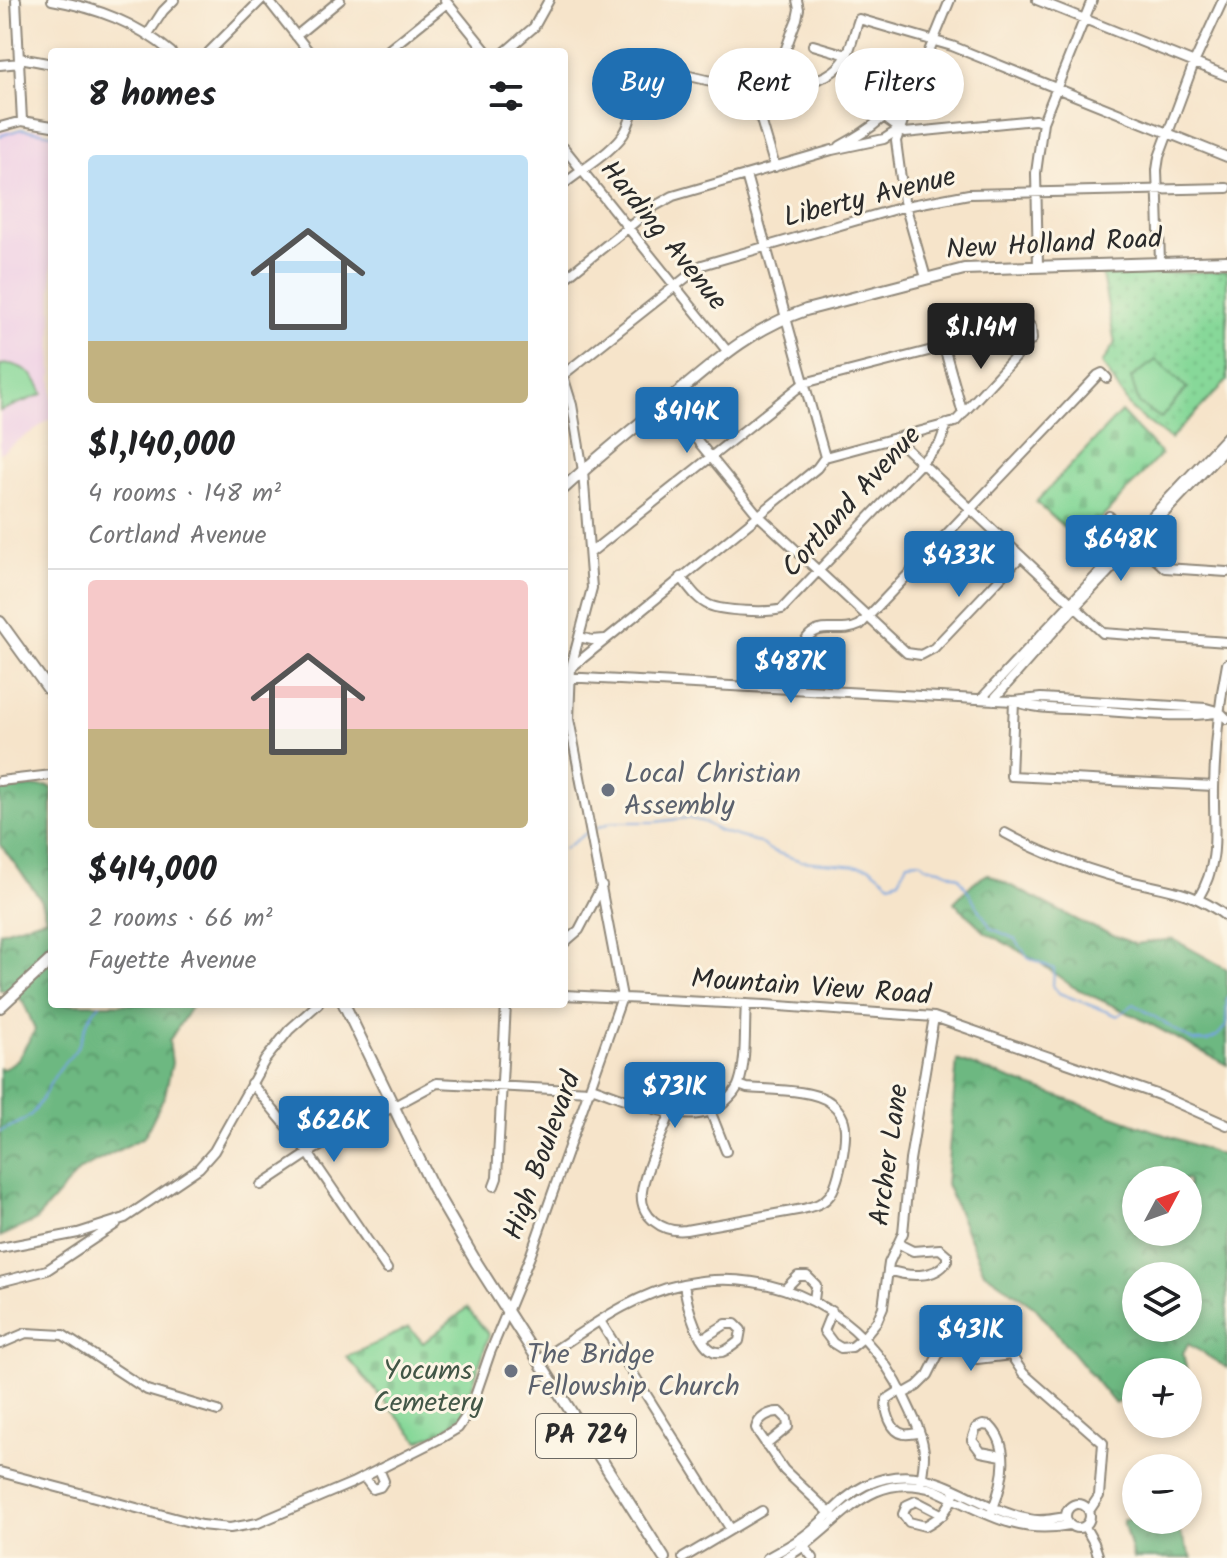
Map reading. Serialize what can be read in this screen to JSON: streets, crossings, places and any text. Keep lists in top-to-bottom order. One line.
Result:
{"streets":{"main road":["New Holland Road","PA 724"],"street":["Liberty Avenue","Harding Avenue","Cortland Avenue","Mountain View Road","Archer Lane","High Boulevard"]},"crossings":[["Liberty Avenue","Harding Avenue"],["Harding Avenue","New Holland Road"],["New Holland Road","High Boulevard"],["Mountain View Road","Archer Lane"],["Mountain View Road","High Boulevard"],["High Boulevard","PA 724"]],"parks":["Yocums Cemetery"],"places":["Local Christian Assembly","The Bridge Fellowship Church"],"north":"top right","page":{"chip":["Buy","Rent","Filters"],"heading":"8 homes","list":[{"name":"$1,140,000","note":"4 rooms · 148 m² · Cortland Avenue"},{"name":"$414,000","note":"2 rooms · 66 m² · Fayette Avenue"}],"price":["$1.14M","$414K","$648K","$433K","$487K","$731K","$626K","$431K"],"map_buttons":["+","−"]}}
